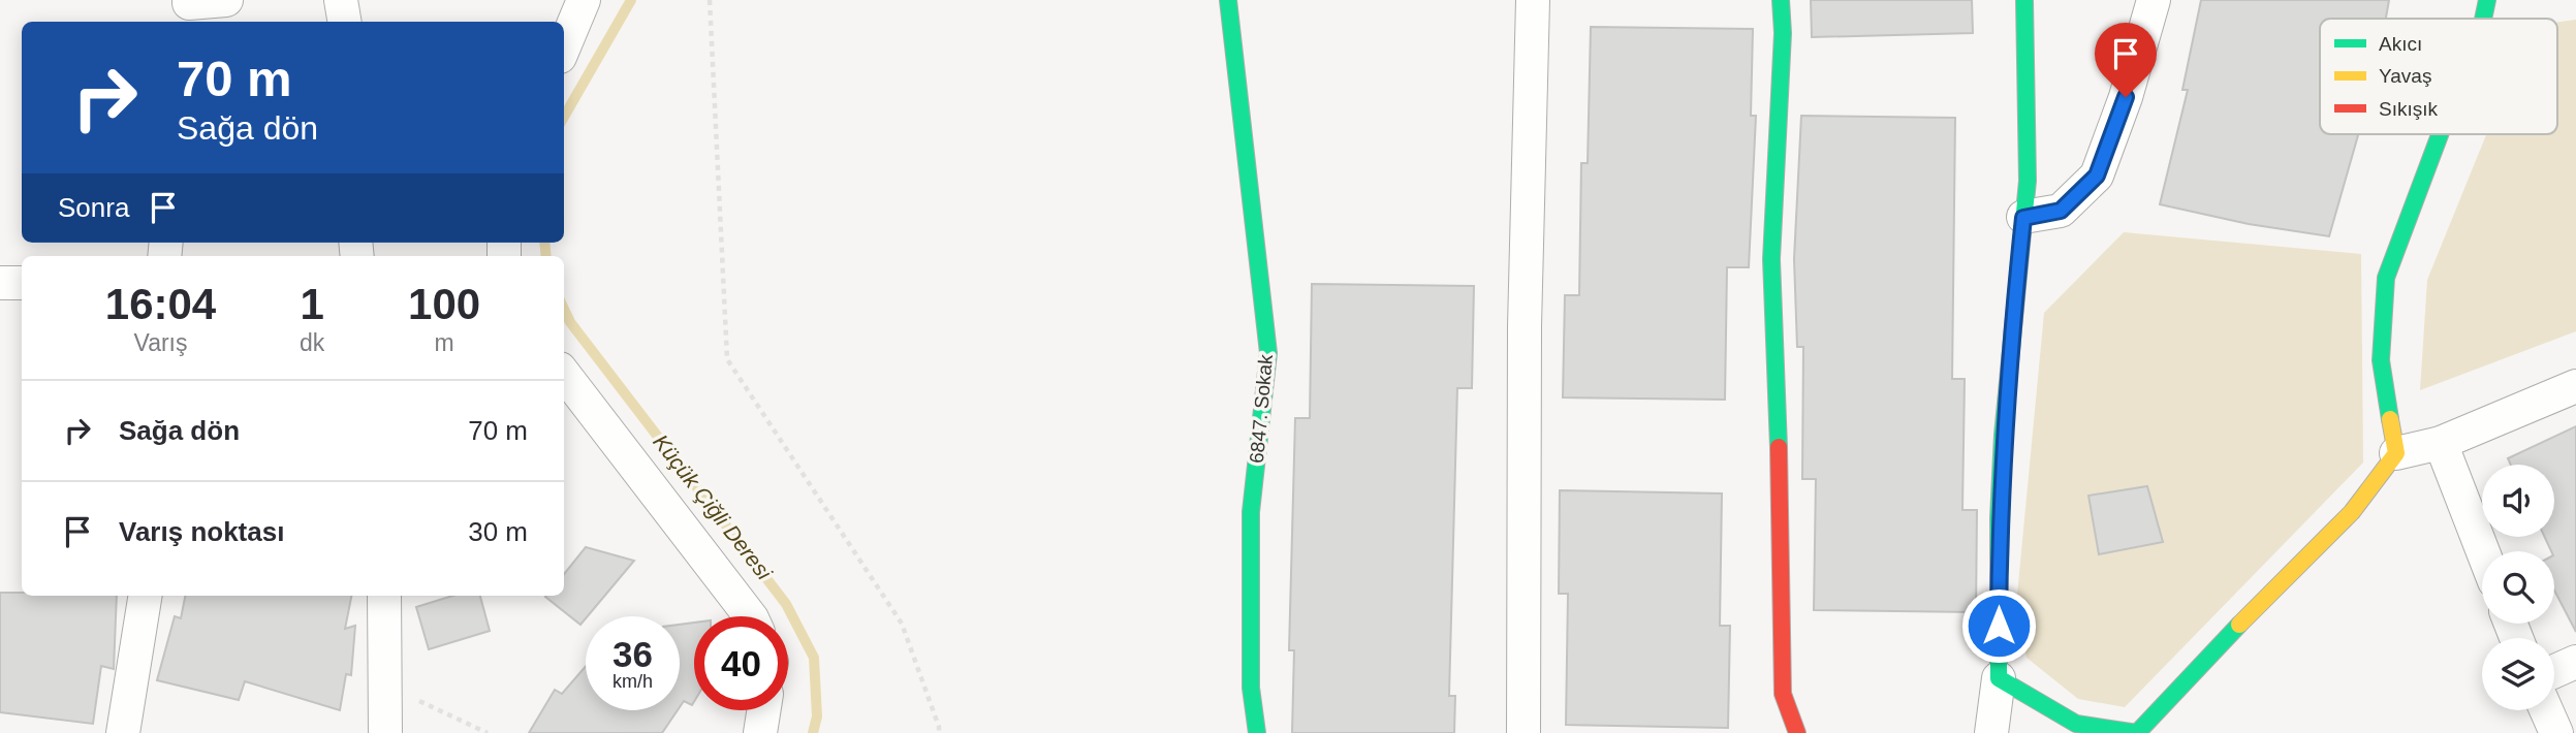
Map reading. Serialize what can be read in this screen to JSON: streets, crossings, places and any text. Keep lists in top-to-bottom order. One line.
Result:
{"streets":{"street":["6847. Sokak"]},"water":["Küçük Çiğli Deresi"],"legend":["Akıcı","Yavaş","Sıkışık"],"page":{"turn":["70 m","Sağa dön"],"then":"Sonra","eta":["16:04","Varış","1","dk","100","m"],"list":[{"name":"Sağa dön","value":"70 m"},{"name":"Varış noktası","value":"30 m"}],"speed":"36 km/h","limit":"40"}}
